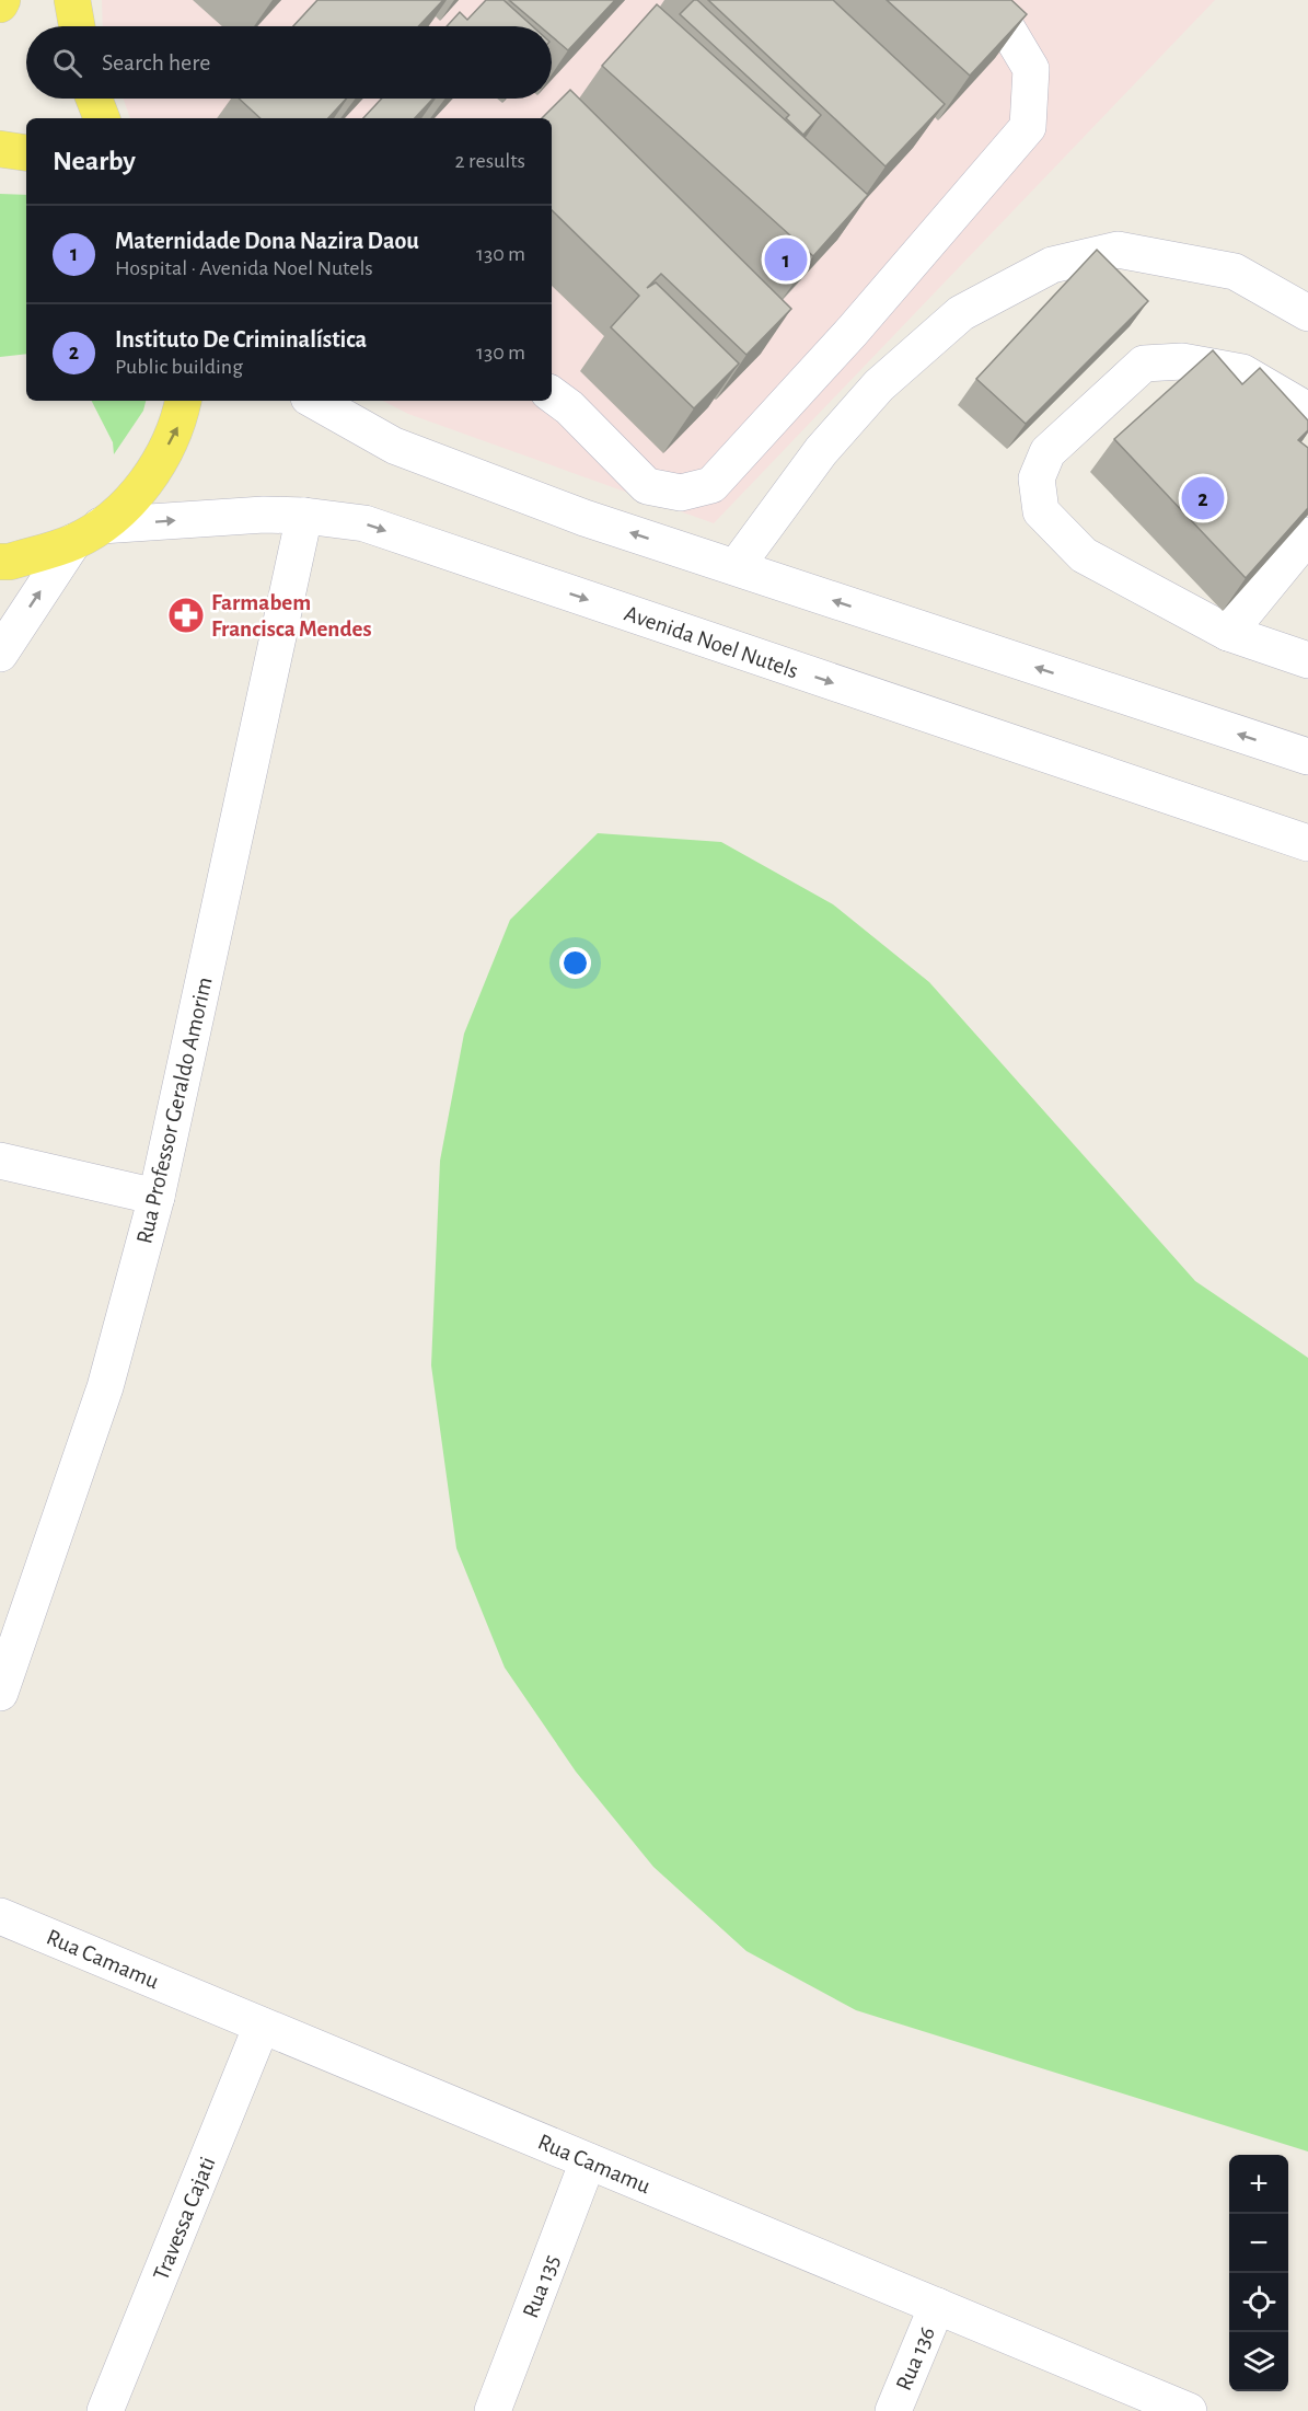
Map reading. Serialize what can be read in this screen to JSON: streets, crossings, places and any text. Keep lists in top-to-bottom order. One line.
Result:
{"streets":{"street":["Avenida Noel Nutels","Rua Professor Geraldo Amorim","Rua Camamu","Travessa Cajati","Rua 135","Rua 136"]},"crossings":[["Avenida Noel Nutels","Rua Professor Geraldo Amorim"],["Rua Camamu","Travessa Cajati"],["Rua Camamu","Rua 135"],["Rua Camamu","Rua 136"]],"places":{"pharmacy":["Farmabem Francisca Mendes"]},"page":{"search":"Search here","heading":["Nearby","2 results"],"list":[{"mark":"1","name":"Maternidade Dona Nazira Daou","note":"Hospital · Avenida Noel Nutels","value":"130 m"},{"mark":"2","name":"Instituto De Criminalística","note":"Public building","value":"130 m"}],"pins":["1","2"],"map_buttons":["+","−"]}}
